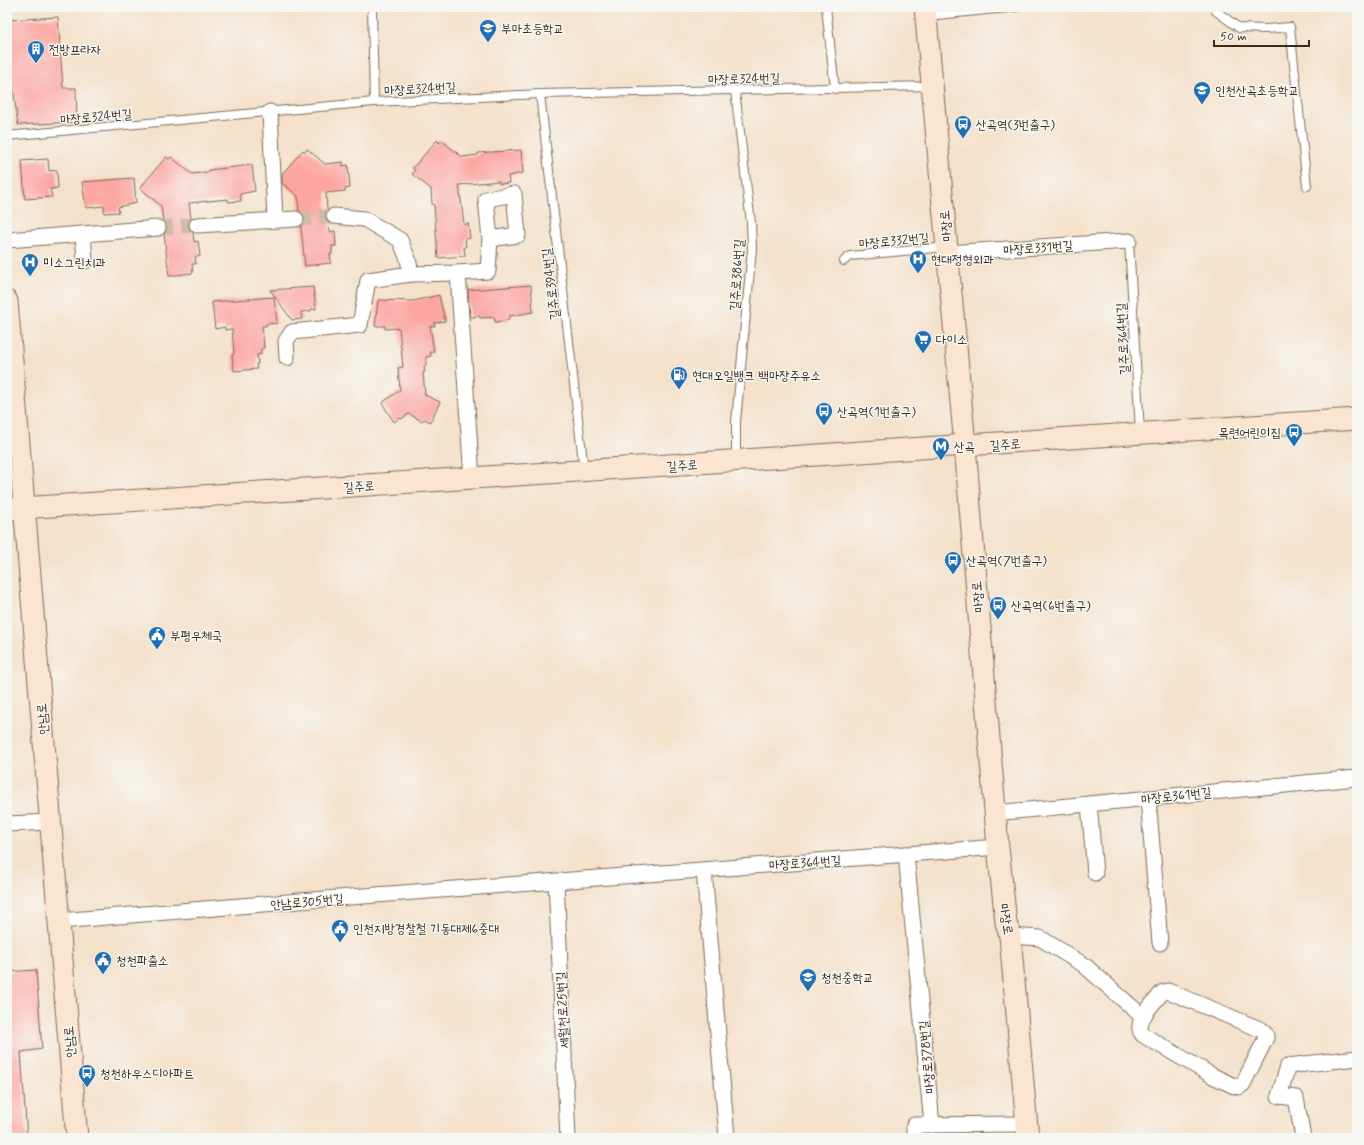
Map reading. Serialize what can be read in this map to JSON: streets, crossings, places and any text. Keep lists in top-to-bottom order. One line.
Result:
{"streets":{"main road":["마장로","길주로","안남로"],"street":["마장로331번길","마장로361번길","마장로364번길","안남로305번길","세월천로25번길","마장로378번길"],"lane":["마장로324번길","마장로332번길","길주로386번길","길주로394번길","길주로364번길"]},"crossings":[["마장로324번길","마장로"],["마장로324번길","길주로386번길"],["마장로324번길","길주로394번길"],["마장로","마장로332번길"],["마장로","마장로331번길"],["마장로","길주로"],["마장로","마장로361번길"],["마장로","마장로364번길"],["마장로332번길","마장로331번길"],["마장로331번길","길주로364번길"],["길주로386번길","길주로"],["길주로394번길","길주로"],["길주로364번길","길주로"],["길주로","안남로"],["안남로","안남로305번길"],["마장로364번길","안남로305번길"],["마장로364번길","세월천로25번길"],["마장로364번길","마장로378번길"],["안남로305번길","세월천로25번길"]],"places":{"school or university":["부마초등학교","인천산곡초등학교","청천중학교"],"building":["전방프라자"],"bus stop":["산곡역(3번출구)","산곡역(1번출구)","목련어린이집","산곡역(7번출구)","산곡역(6번출구)","청천하우스디아파트"],"hospital":["현대정형외과","미소그린치과"],"supermarket":["다이소"],"fuel station":["현대오일뱅크 백마장주유소"],"metro station":["산곡"],"public building":["부평우체국","인천지방경찰철 기동대제6중대","청천파출소"]},"scale_bar":"50 m"}
